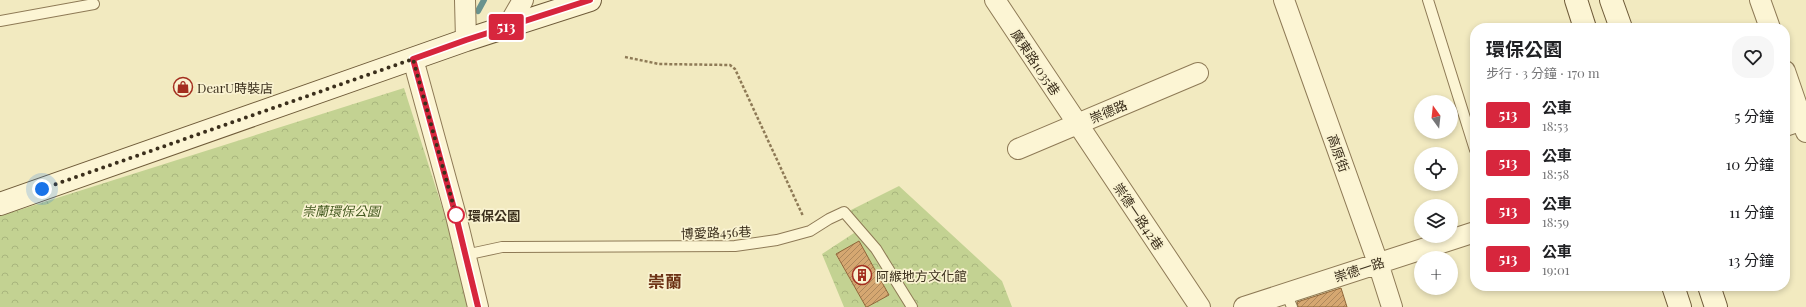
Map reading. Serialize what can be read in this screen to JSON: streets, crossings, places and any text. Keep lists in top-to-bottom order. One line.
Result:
{"streets":{"street":["廣東路1035巷","崇德路","高原街","崇德一路42巷","崇德一路"],"lane":["博愛路456巷"]},"crossings":[["廣東路1035巷","崇德路"],["廣東路1035巷","崇德一路42巷"],["崇德路","崇德一路42巷"],["高原街","崇德一路"]],"districts":["崇蘭"],"parks":["崇蘭環保公園"],"places":{"shop":["DearU時裝店"],"other":["環保公園"],"building":["阿緱地方文化館"]},"lines":["bus line 513"],"north":"top","page":{"on_map":"513","heading":["環保公園","步行 · 3 分鐘 · 170 m"],"list":[{"mark":"513","name":"公車","note":"18:53","value":"5 分鐘"},{"mark":"513","name":"公車","note":"18:58","value":"10 分鐘"},{"mark":"513","name":"公車","note":"18:59","value":"11 分鐘"},{"mark":"513","name":"公車","note":"19:01","value":"13 分鐘"}],"map_buttons":"+"}}
